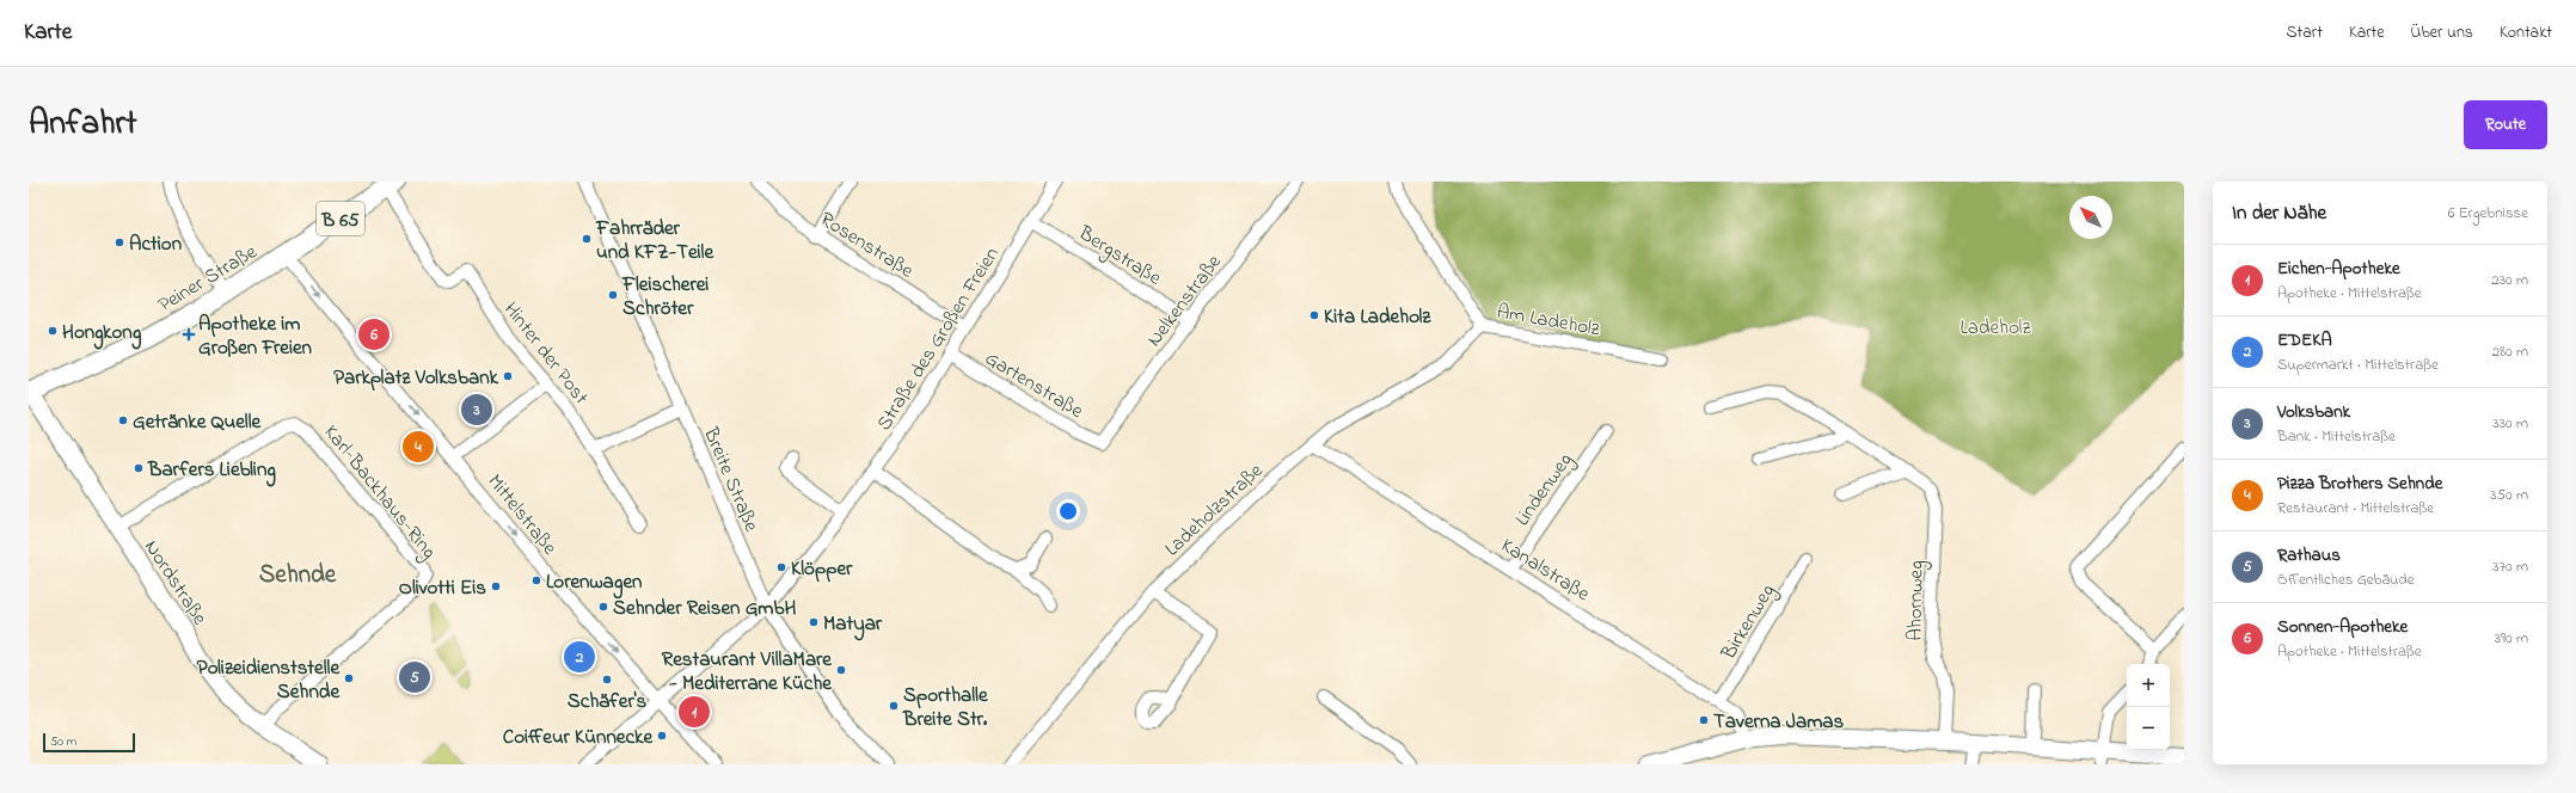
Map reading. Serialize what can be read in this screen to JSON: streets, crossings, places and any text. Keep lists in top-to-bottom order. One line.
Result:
{"streets":{"main road":["B 65","Peiner Straße","Nordstraße"],"street":["Rosenstraße","Bergstraße","Nelkenstraße","Am Ladeholz","Straße des Großen Freien","Hinter der Post","Gartenstraße","Breite Straße","Lindenweg","Karl-Backhaus-Ring","Ladeholzstraße","Mittelstraße","Kanalstraße","Ahornweg","Birkenweg"]},"crossings":[["Rosenstraße","Straße des Großen Freien"],["Bergstraße","Nelkenstraße"],["Bergstraße","Straße des Großen Freien"],["Peiner Straße","Hinter der Post"],["Peiner Straße","Mittelstraße"],["Peiner Straße","Nordstraße"],["Nelkenstraße","Gartenstraße"],["Am Ladeholz","Ladeholzstraße"],["Straße des Großen Freien","Gartenstraße"],["Straße des Großen Freien","Breite Straße"],["Straße des Großen Freien","Mittelstraße"],["Lindenweg","Kanalstraße"],["Karl-Backhaus-Ring","Nordstraße"],["Ladeholzstraße","Kanalstraße"],["Kanalstraße","Birkenweg"]],"one_way":["Mittelstraße"],"districts":["Sehnde"],"parks":["Ladeholz"],"places":{"other":["Fahrräder und KFZ-Teile","Action","Fleischerei Schröter","Kita Ladeholz","Hongkong","Parkplatz Volksbank","Getränke Quelle","Barfers Liebling","Klöpper","Lorenwagen","Olivotti Eis","Sehnder Reisen GmbH","Matyar","Restaurant VillaMare - Mediterrane Küche","Polizeidienststelle Sehnde","Schäfer's","Sporthalle Breite Str.","Taverna Jamas","Coiffeur Künnecke"],"health":["Apotheke im Großen Freien"]},"scale_bar":"50 m","north":"top left","page":{"header":"Karte","nav":["Start","Karte","Über uns","Kontakt"],"title":"Anfahrt","buttons":"Route","heading":["In der Nähe","6 Ergebnisse"],"list":[{"mark":"1","name":"Eichen-Apotheke","note":"Apotheke · Mittelstraße","value":"230 m"},{"mark":"2","name":"EDEKA","note":"Supermarkt · Mittelstraße","value":"280 m"},{"mark":"3","name":"Volksbank","note":"Bank · Mittelstraße","value":"330 m"},{"mark":"4","name":"Pizza Brothers Sehnde","note":"Restaurant · Mittelstraße","value":"350 m"},{"mark":"5","name":"Rathaus","note":"Öffentliches Gebäude","value":"370 m"},{"mark":"6","name":"Sonnen-Apotheke","note":"Apotheke · Mittelstraße","value":"390 m"}],"pins":["6","3","4","2","5","1"],"map_buttons":["+","−"],"scale":"50 m"}}
